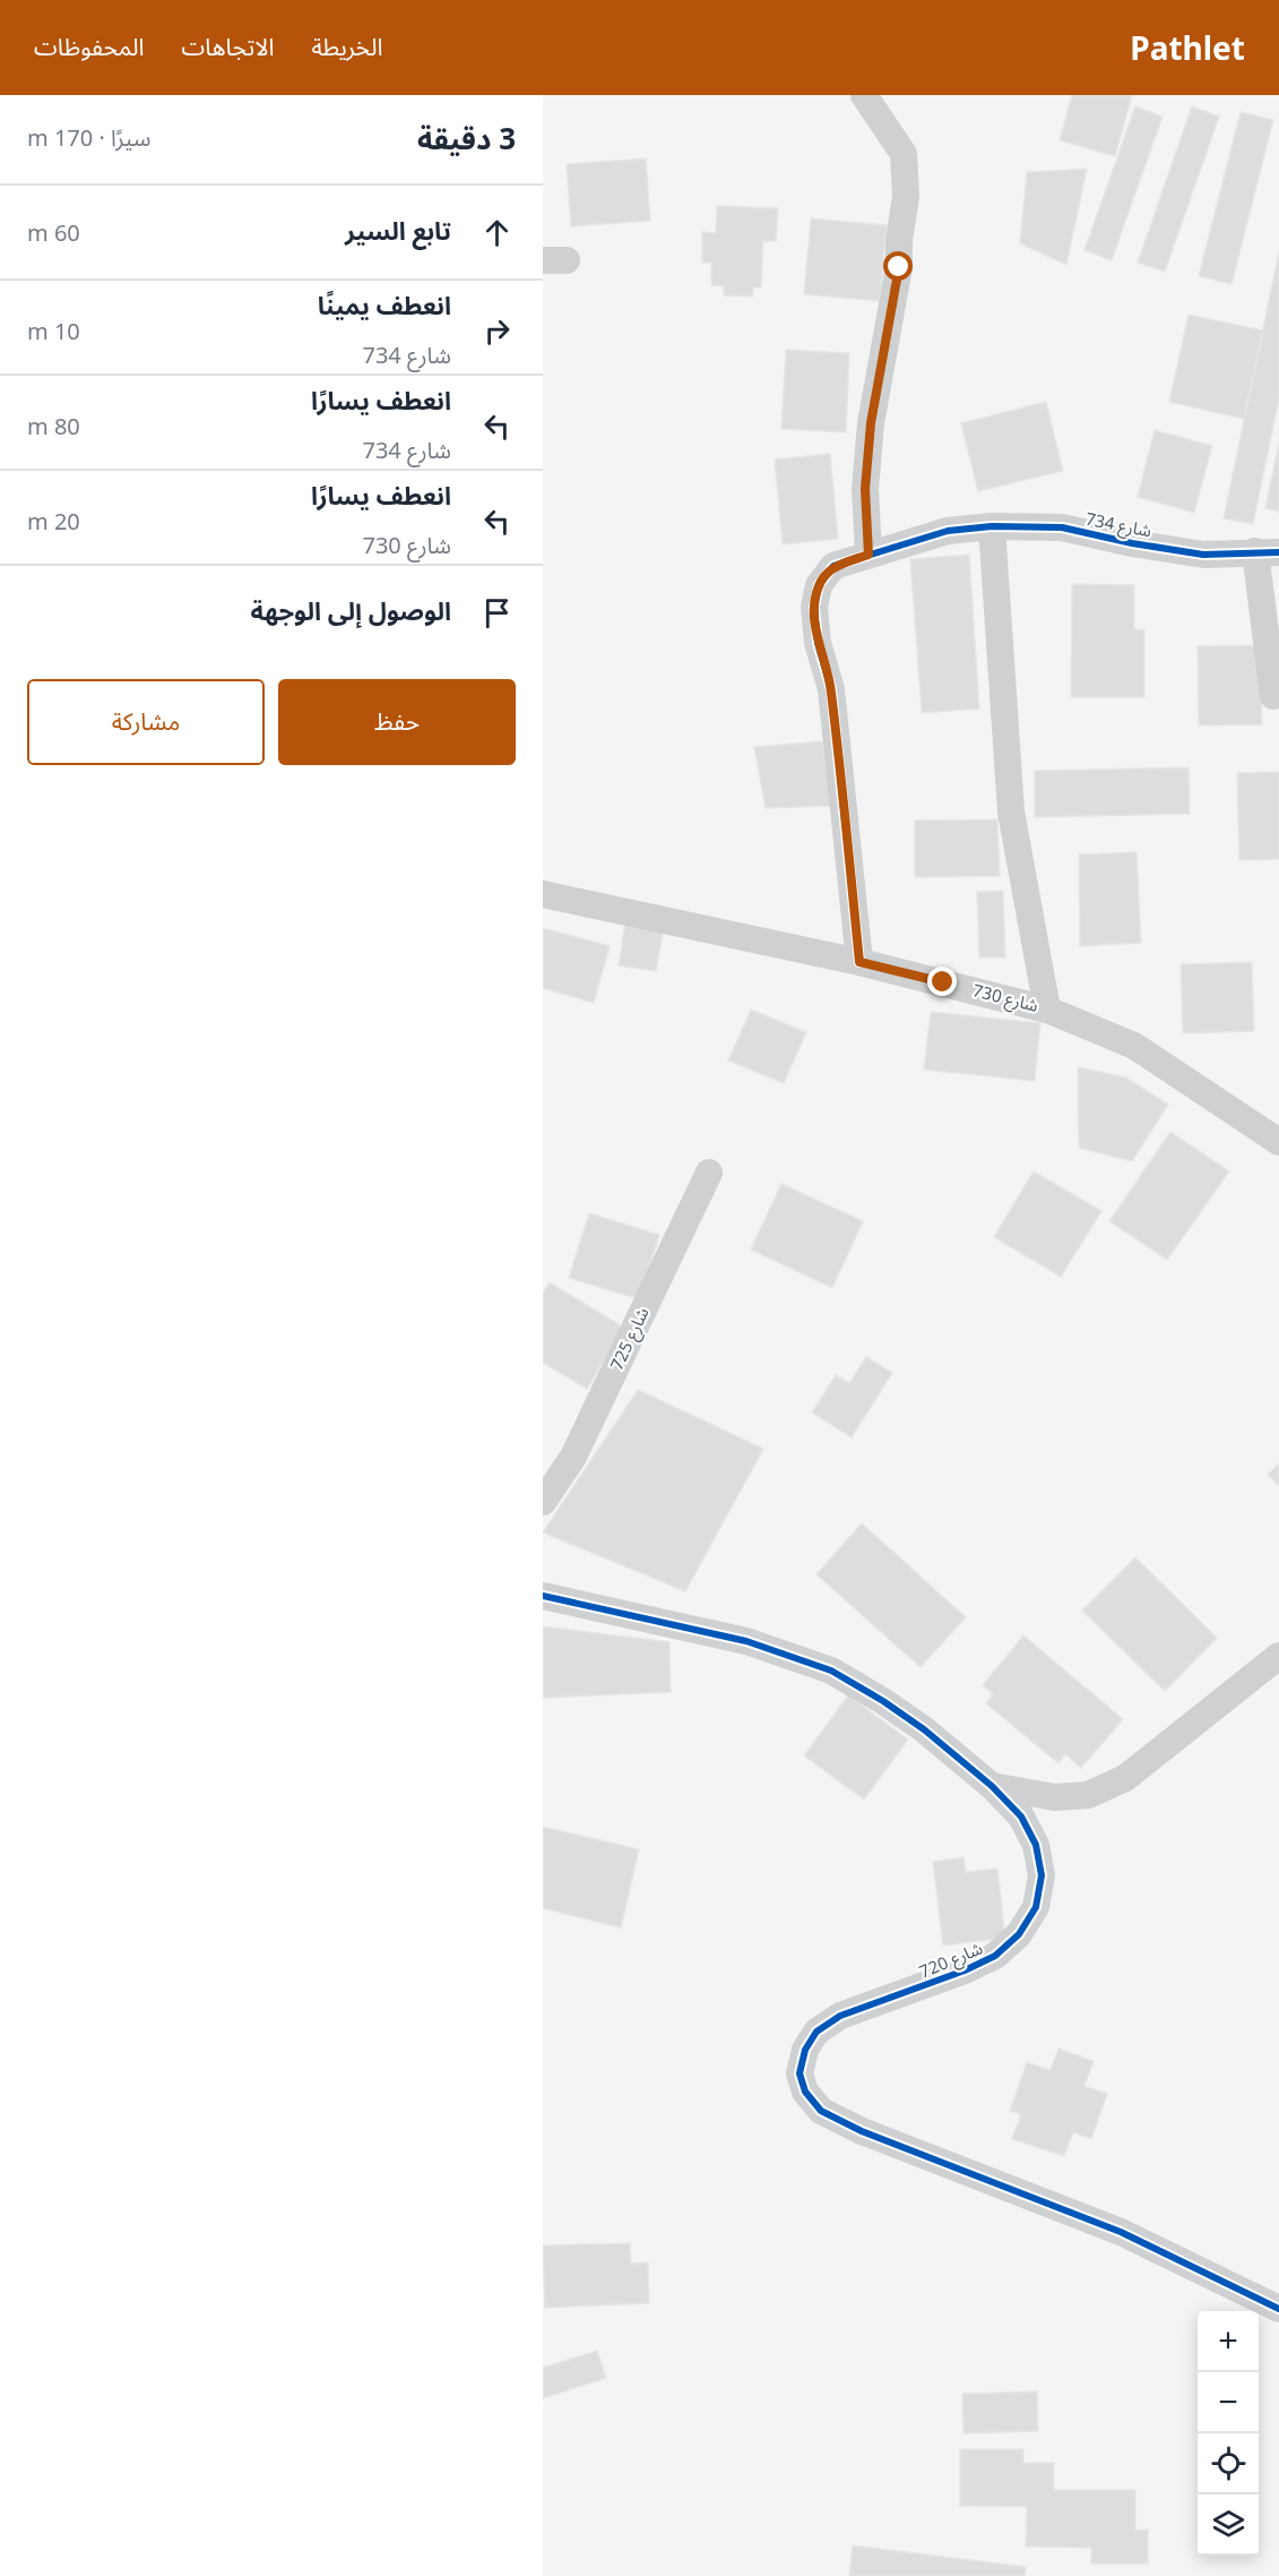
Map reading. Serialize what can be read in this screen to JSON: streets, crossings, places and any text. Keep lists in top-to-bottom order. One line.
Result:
{"streets":{"street":["شارع 734","شارع 730","شارع 725","شارع 720"]},"crossings":[["شارع 734","شارع 730"]],"page":{"header":"Pathlet","nav":["الخريطة","الاتجاهات","المحفوظات"],"heading":["3 دقيقة","سيرًا · 170 m"],"list":[["تابع السير","60 m"],["انعطف يمينًا","شارع 734","10 m"],["انعطف يسارًا","شارع 734","80 m"],["انعطف يسارًا","شارع 730","20 m"],"الوصول إلى الوجهة"],"buttons":["حفظ","مشاركة"],"map_buttons":["+","−"]}}
